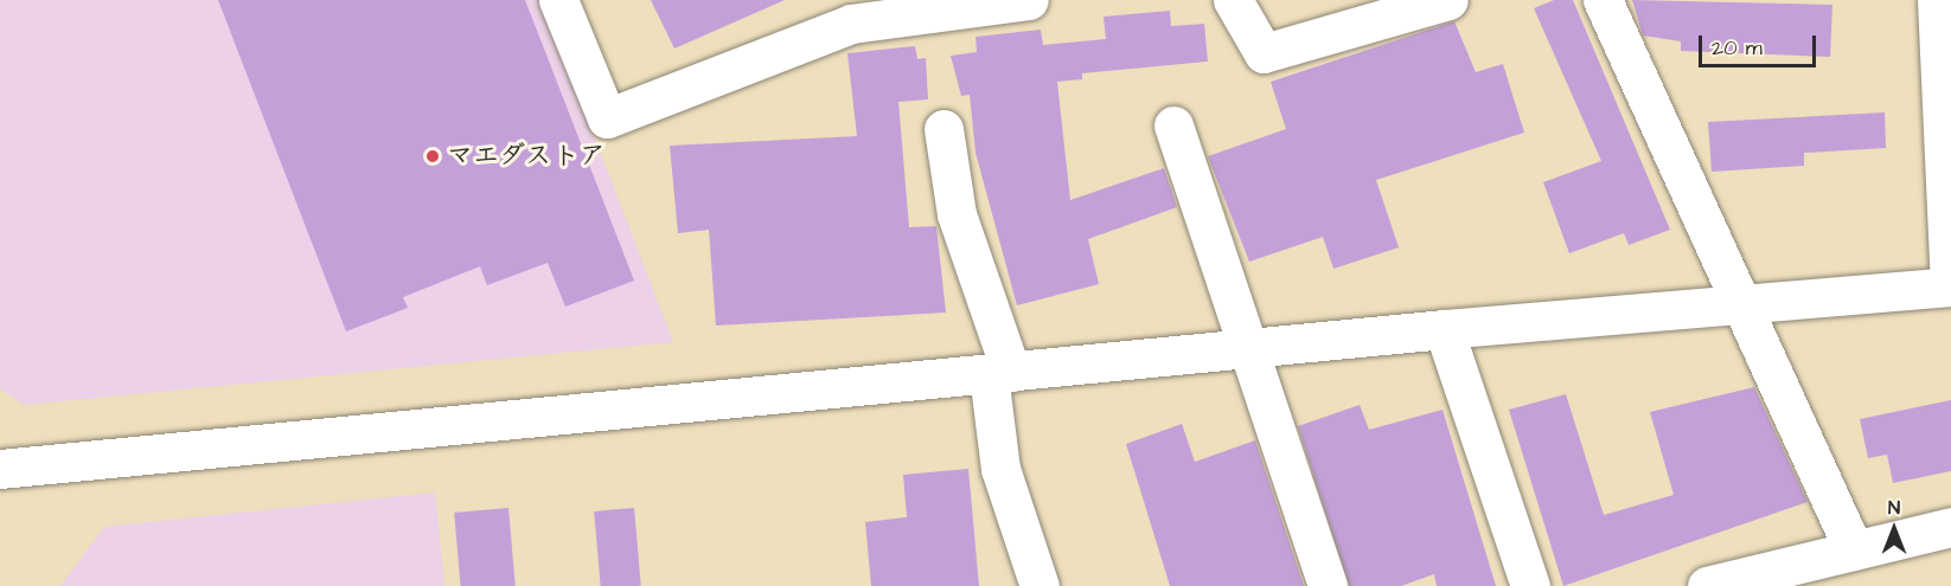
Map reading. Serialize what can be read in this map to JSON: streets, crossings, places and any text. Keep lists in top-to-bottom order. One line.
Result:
{"places":["マエダストア"],"scale_bar":"20 m","north":"top"}
